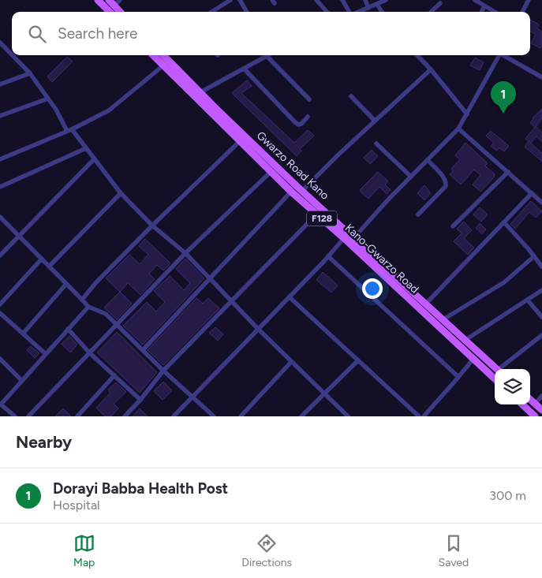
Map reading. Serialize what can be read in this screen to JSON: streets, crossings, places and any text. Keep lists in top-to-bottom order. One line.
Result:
{"streets":{"main road":["Gwarzo Road Kano","F128","Kano-Gwarzo Road"]},"page":{"search":"Search here","pins":"1","heading":"Nearby","list":[{"mark":"1","name":"Dorayi Babba Health Post","note":"Hospital","value":"300 m"}],"nav":["Map","Directions","Saved"]}}
